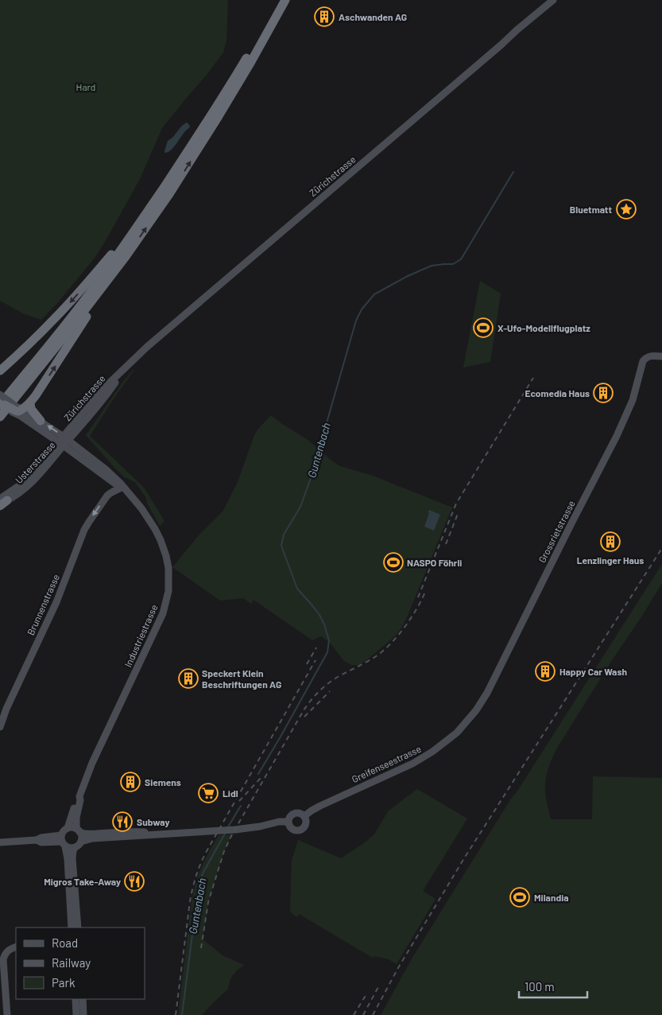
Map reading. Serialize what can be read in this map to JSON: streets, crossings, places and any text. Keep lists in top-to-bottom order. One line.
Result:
{"streets":{"main road":["Zürichstrasse","Usterstrasse","Grossrietstrasse","Brunnenstrasse","Industriestrasse","Greifenseestrasse"]},"crossings":[["Zürichstrasse","Usterstrasse"],["Zürichstrasse","Industriestrasse"],["Usterstrasse","Industriestrasse"],["Grossrietstrasse","Greifenseestrasse"],["Brunnenstrasse","Industriestrasse"]],"one_way":["Brunnenstrasse"],"water":["Guntenbach"],"parks":["Hard"],"places":{"building":["Aschwanden AG","Ecomedia Haus","Lenzlinger Haus","Happy Car Wash","Speckert Klein Beschriftungen AG","Siemens"],"place":["Bluetmatt"],"sports":["X-Ufo-Modellflugplatz","NASPO Föhrli","Milandia"],"supermarket":["Lidl"],"restaurant":["Subway","Migros Take-Away"]},"legend":["Road","Railway","Park"],"scale_bar":"100 m"}
